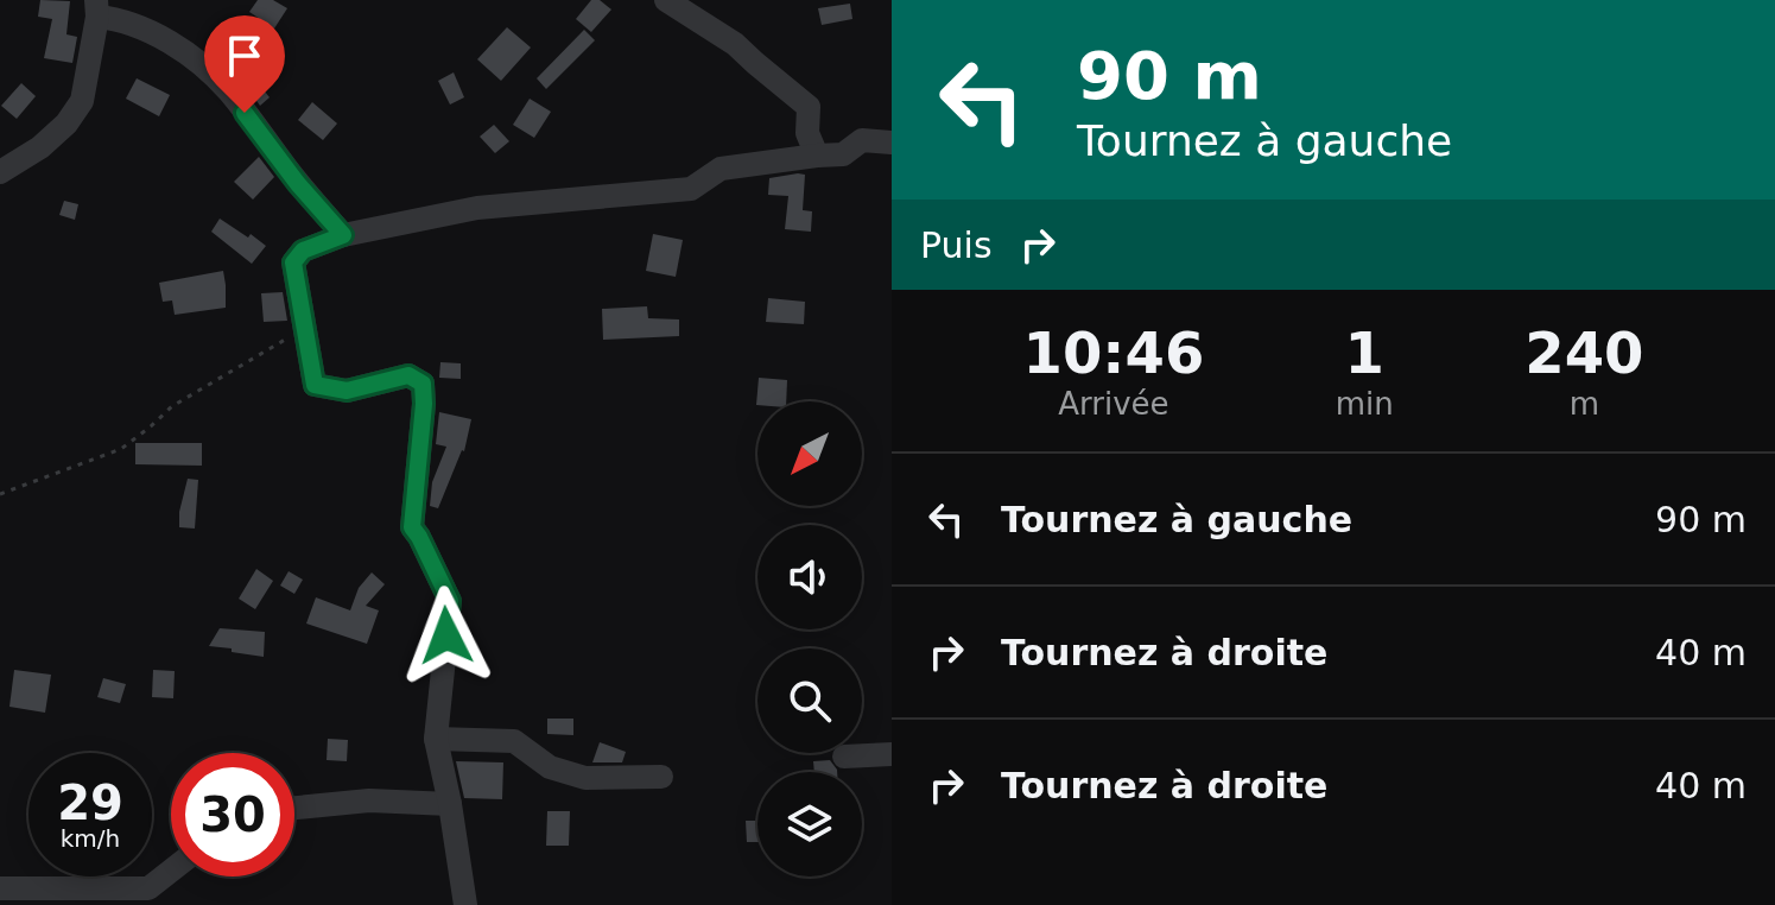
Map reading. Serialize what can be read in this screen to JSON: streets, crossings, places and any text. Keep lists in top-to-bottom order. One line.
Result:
{"north":"bottom left","page":{"turn":["90 m","Tournez à gauche"],"then":"Puis","eta":["10:46","Arrivée","1","min","240","m"],"list":[{"name":"Tournez à gauche","value":"90 m"},{"name":"Tournez à droite","value":"40 m"},{"name":"Tournez à droite","value":"40 m"}],"speed":"29 km/h","limit":"30"}}
